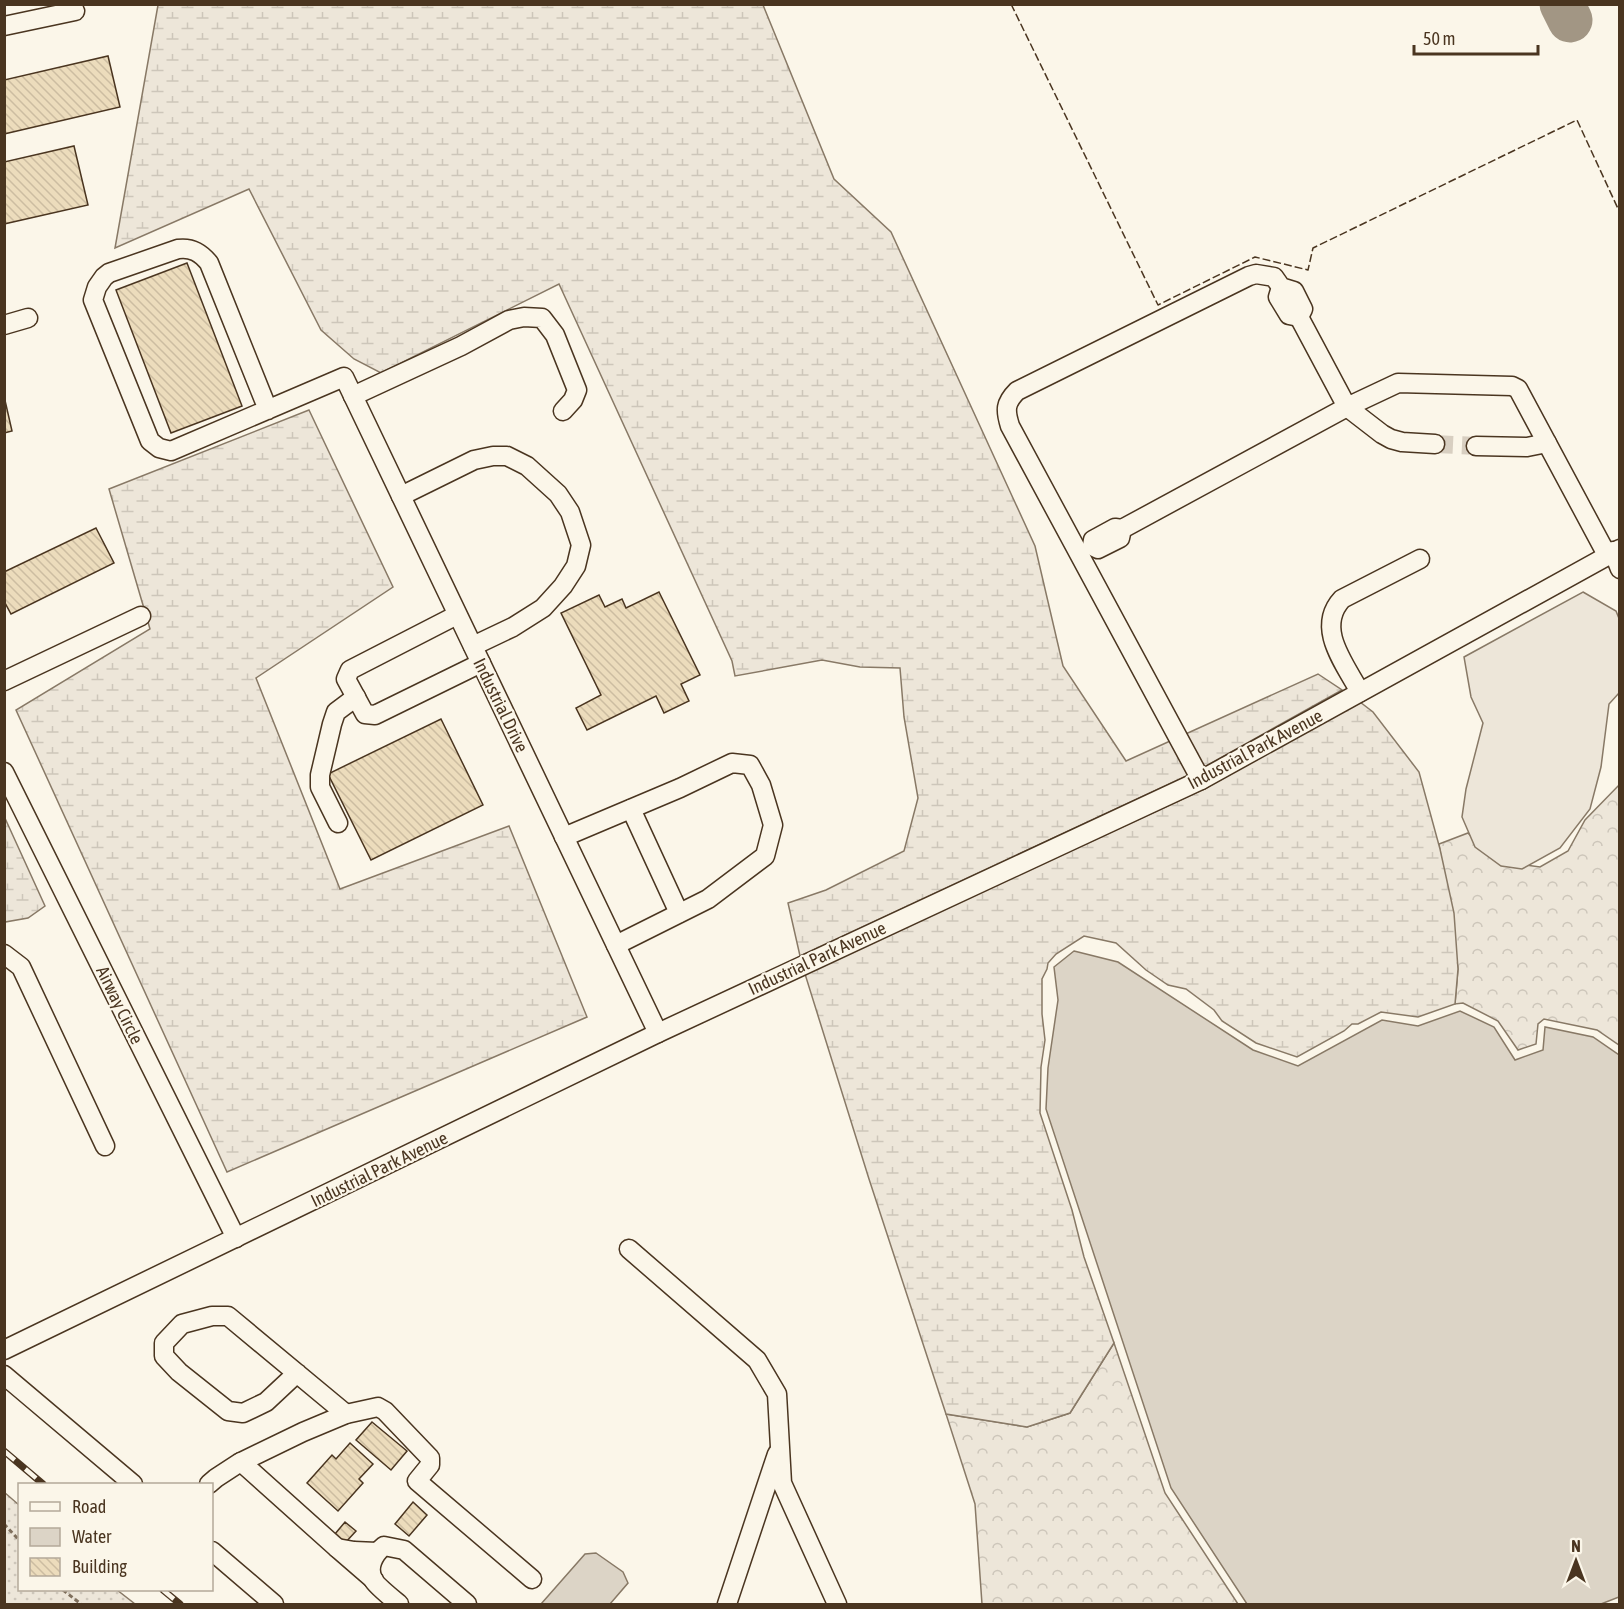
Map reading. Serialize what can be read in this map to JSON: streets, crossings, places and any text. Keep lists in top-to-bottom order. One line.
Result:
{"streets":{"street":["Industrial Drive","Industrial Park Avenue","Airway Circle"]},"crossings":[["Industrial Drive","Industrial Park Avenue"],["Industrial Park Avenue","Airway Circle"]],"legend":["Road","Water","Building"],"scale_bar":"50 m","north":"top"}
